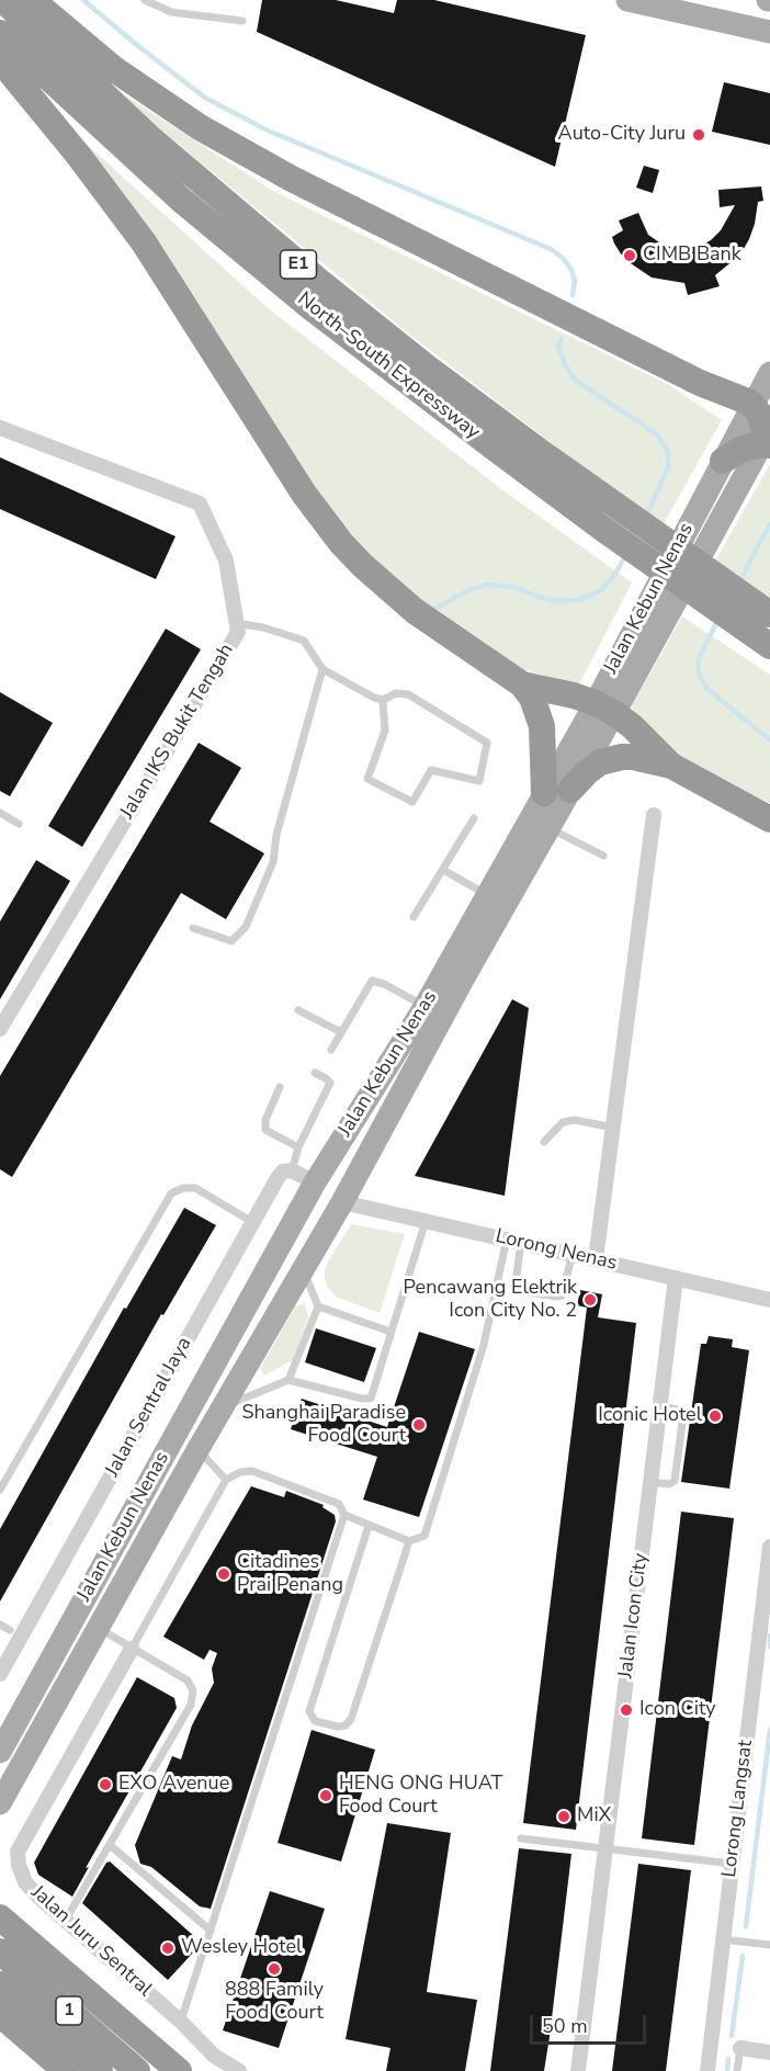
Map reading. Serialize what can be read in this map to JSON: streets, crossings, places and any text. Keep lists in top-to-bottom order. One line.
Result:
{"streets":{"highway":["E1","North–South Expressway","1"],"main road":["Jalan Kebun Nenas"],"street":["Jalan IKS Bukit Tengah","Lorong Nenas","Jalan Sentral Jaya","Jalan Icon City","Lorong Langsat","Jalan Juru Sentral"]},"crossings":[["Jalan Kebun Nenas","Lorong Nenas"],["Lorong Nenas","Jalan Icon City"]],"places":["Auto-City Juru","CIMB Bank","Pencawang Elektrik Icon City No. 2","Iconic Hotel","Shanghai Paradise Food Court","Citadines Prai Penang","Icon City","EXO Avenue","HENG ONG HUAT Food Court","MiX","Wesley Hotel","888 Family Food Court"],"scale_bar":"50 m"}
